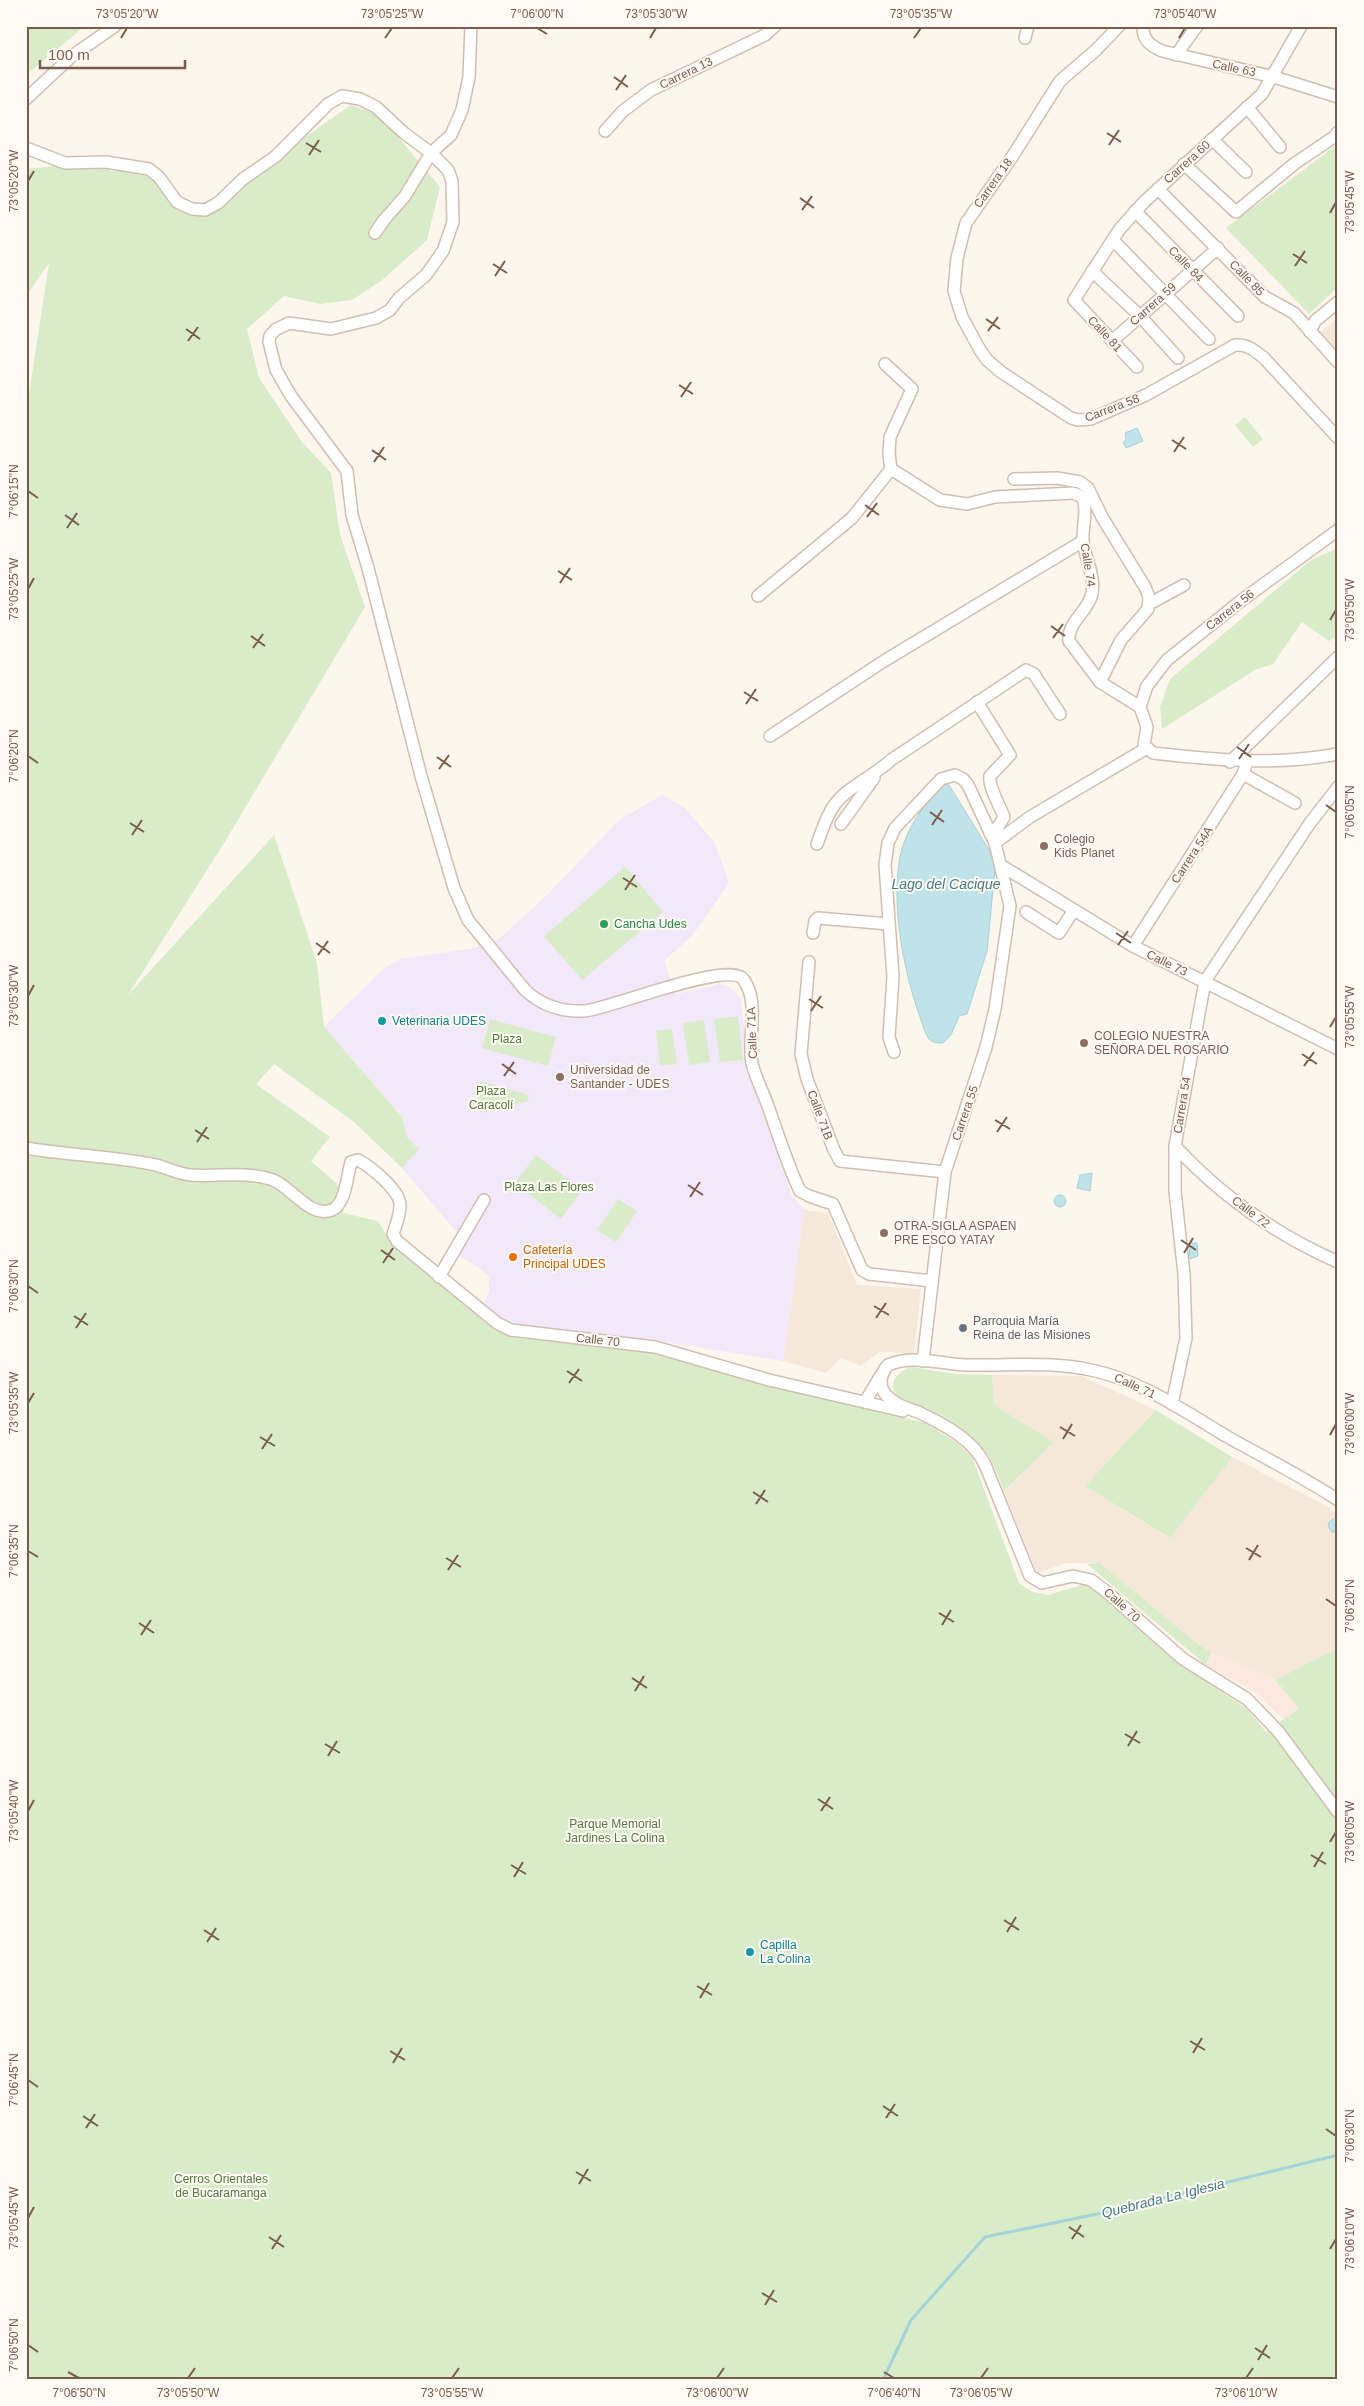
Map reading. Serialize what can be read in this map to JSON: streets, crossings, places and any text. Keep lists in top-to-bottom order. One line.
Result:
{"streets":{"street":["Calle 63","Carrera 13","Carrera 60","Carrera 18","Calle 84","Calle 85","Carrera 59","Calle 81","Carrera 58","Calle 74","Carrera 56","Carrera 54A","Calle 73","Calle 71A","Carrera 54","Carrera 55","Calle 71B","Calle 72","Calle 70","Calle 71"]},"crossings":[["Calle 63","Carrera 60"],["Carrera 60","Calle 84"],["Carrera 60","Calle 85"],["Carrera 60","Calle 81"],["Carrera 18","Carrera 58"],["Calle 84","Carrera 59"],["Calle 85","Carrera 59"],["Carrera 59","Calle 81"],["Calle 74","Carrera 56"],["Carrera 54A","Calle 73"],["Calle 73","Carrera 54"],["Calle 73","Carrera 55"],["Calle 71A","Carrera 55"],["Carrera 54","Calle 72"],["Carrera 54","Calle 71"],["Carrera 55","Calle 71B"],["Carrera 55","Calle 71"]],"water":["Lago del Cacique","Quebrada La Iglesia"],"parks":["Plaza","Plaza Caracolí","Plaza Las Flores","Parque Memorial Jardines La Colina","Cerros Orientales de Bucaramanga"],"places":["Colegio Kids Planet","Cancha Udes","Veterinaria UDES","COLEGIO NUESTRA SEÑORA DEL ROSARIO","Universidad de Santander - UDES","OTRA-SIGLA ASPAEN PRE ESCO YATAY","Cafetería Principal UDES","Parroquia María Reina de las Misiones","Capilla La Colina"],"scale_bar":"100 m","coordinates":["73°05'20\"W","73°05'25\"W","7°06'00\"N","73°05'30\"W","73°05'35\"W","73°05'40\"W","73°05'45\"W","7°06'15\"N","73°05'50\"W","7°06'20\"N","7°06'05\"N","73°05'55\"W","7°06'30\"N","73°06'00\"W","7°06'35\"N","73°06'05\"W","7°06'45\"N","73°06'10\"W","7°06'50\"N","7°06'40\"N"]}
